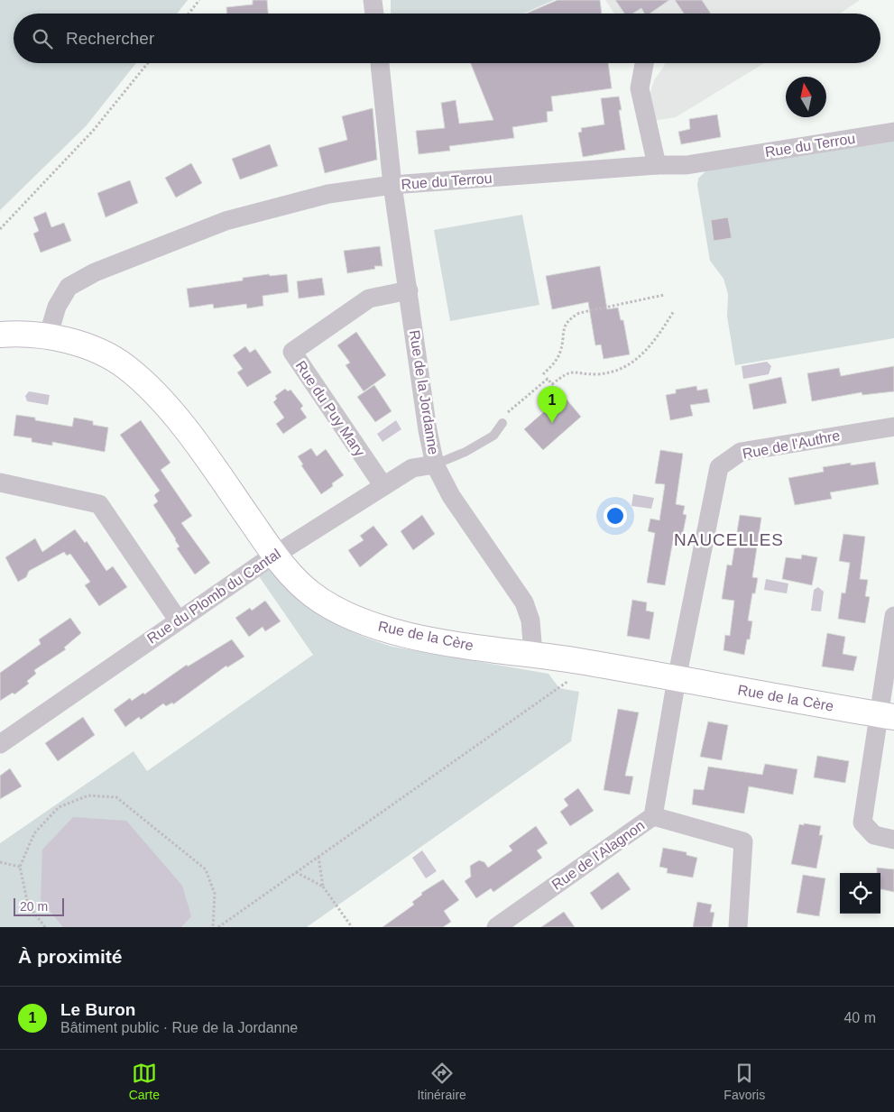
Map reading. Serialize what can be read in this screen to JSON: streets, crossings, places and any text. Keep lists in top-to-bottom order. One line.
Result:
{"streets":{"street":["Rue du Terrou","Rue de la Jordanne","Rue du Puy Mary","Rue de l'Authre","Rue du Plomb du Cantal","Rue de la Cère","Rue de l'Alagnon"]},"crossings":[["Rue du Terrou","Rue de la Jordanne"],["Rue du Terrou","Rue de la Cère"],["Rue de la Jordanne","Rue du Puy Mary"],["Rue de la Jordanne","Rue du Plomb du Cantal"],["Rue de la Jordanne","Rue de la Cère"],["Rue du Puy Mary","Rue du Plomb du Cantal"],["Rue de l'Authre","Rue de la Cère"],["Rue de l'Authre","Rue de l'Alagnon"],["Rue du Plomb du Cantal","Rue de la Cère"],["Rue de la Cère","Rue de l'Alagnon"]],"districts":["NAUCELLES"],"scale_bar":"20 m","north":"top","page":{"search":"Rechercher","pins":"1","scale":"20 m","heading":"À proximité","list":[{"mark":"1","name":"Le Buron","note":"Bâtiment public · Rue de la Jordanne","value":"40 m"}],"nav":["Carte","Itinéraire","Favoris"]}}
